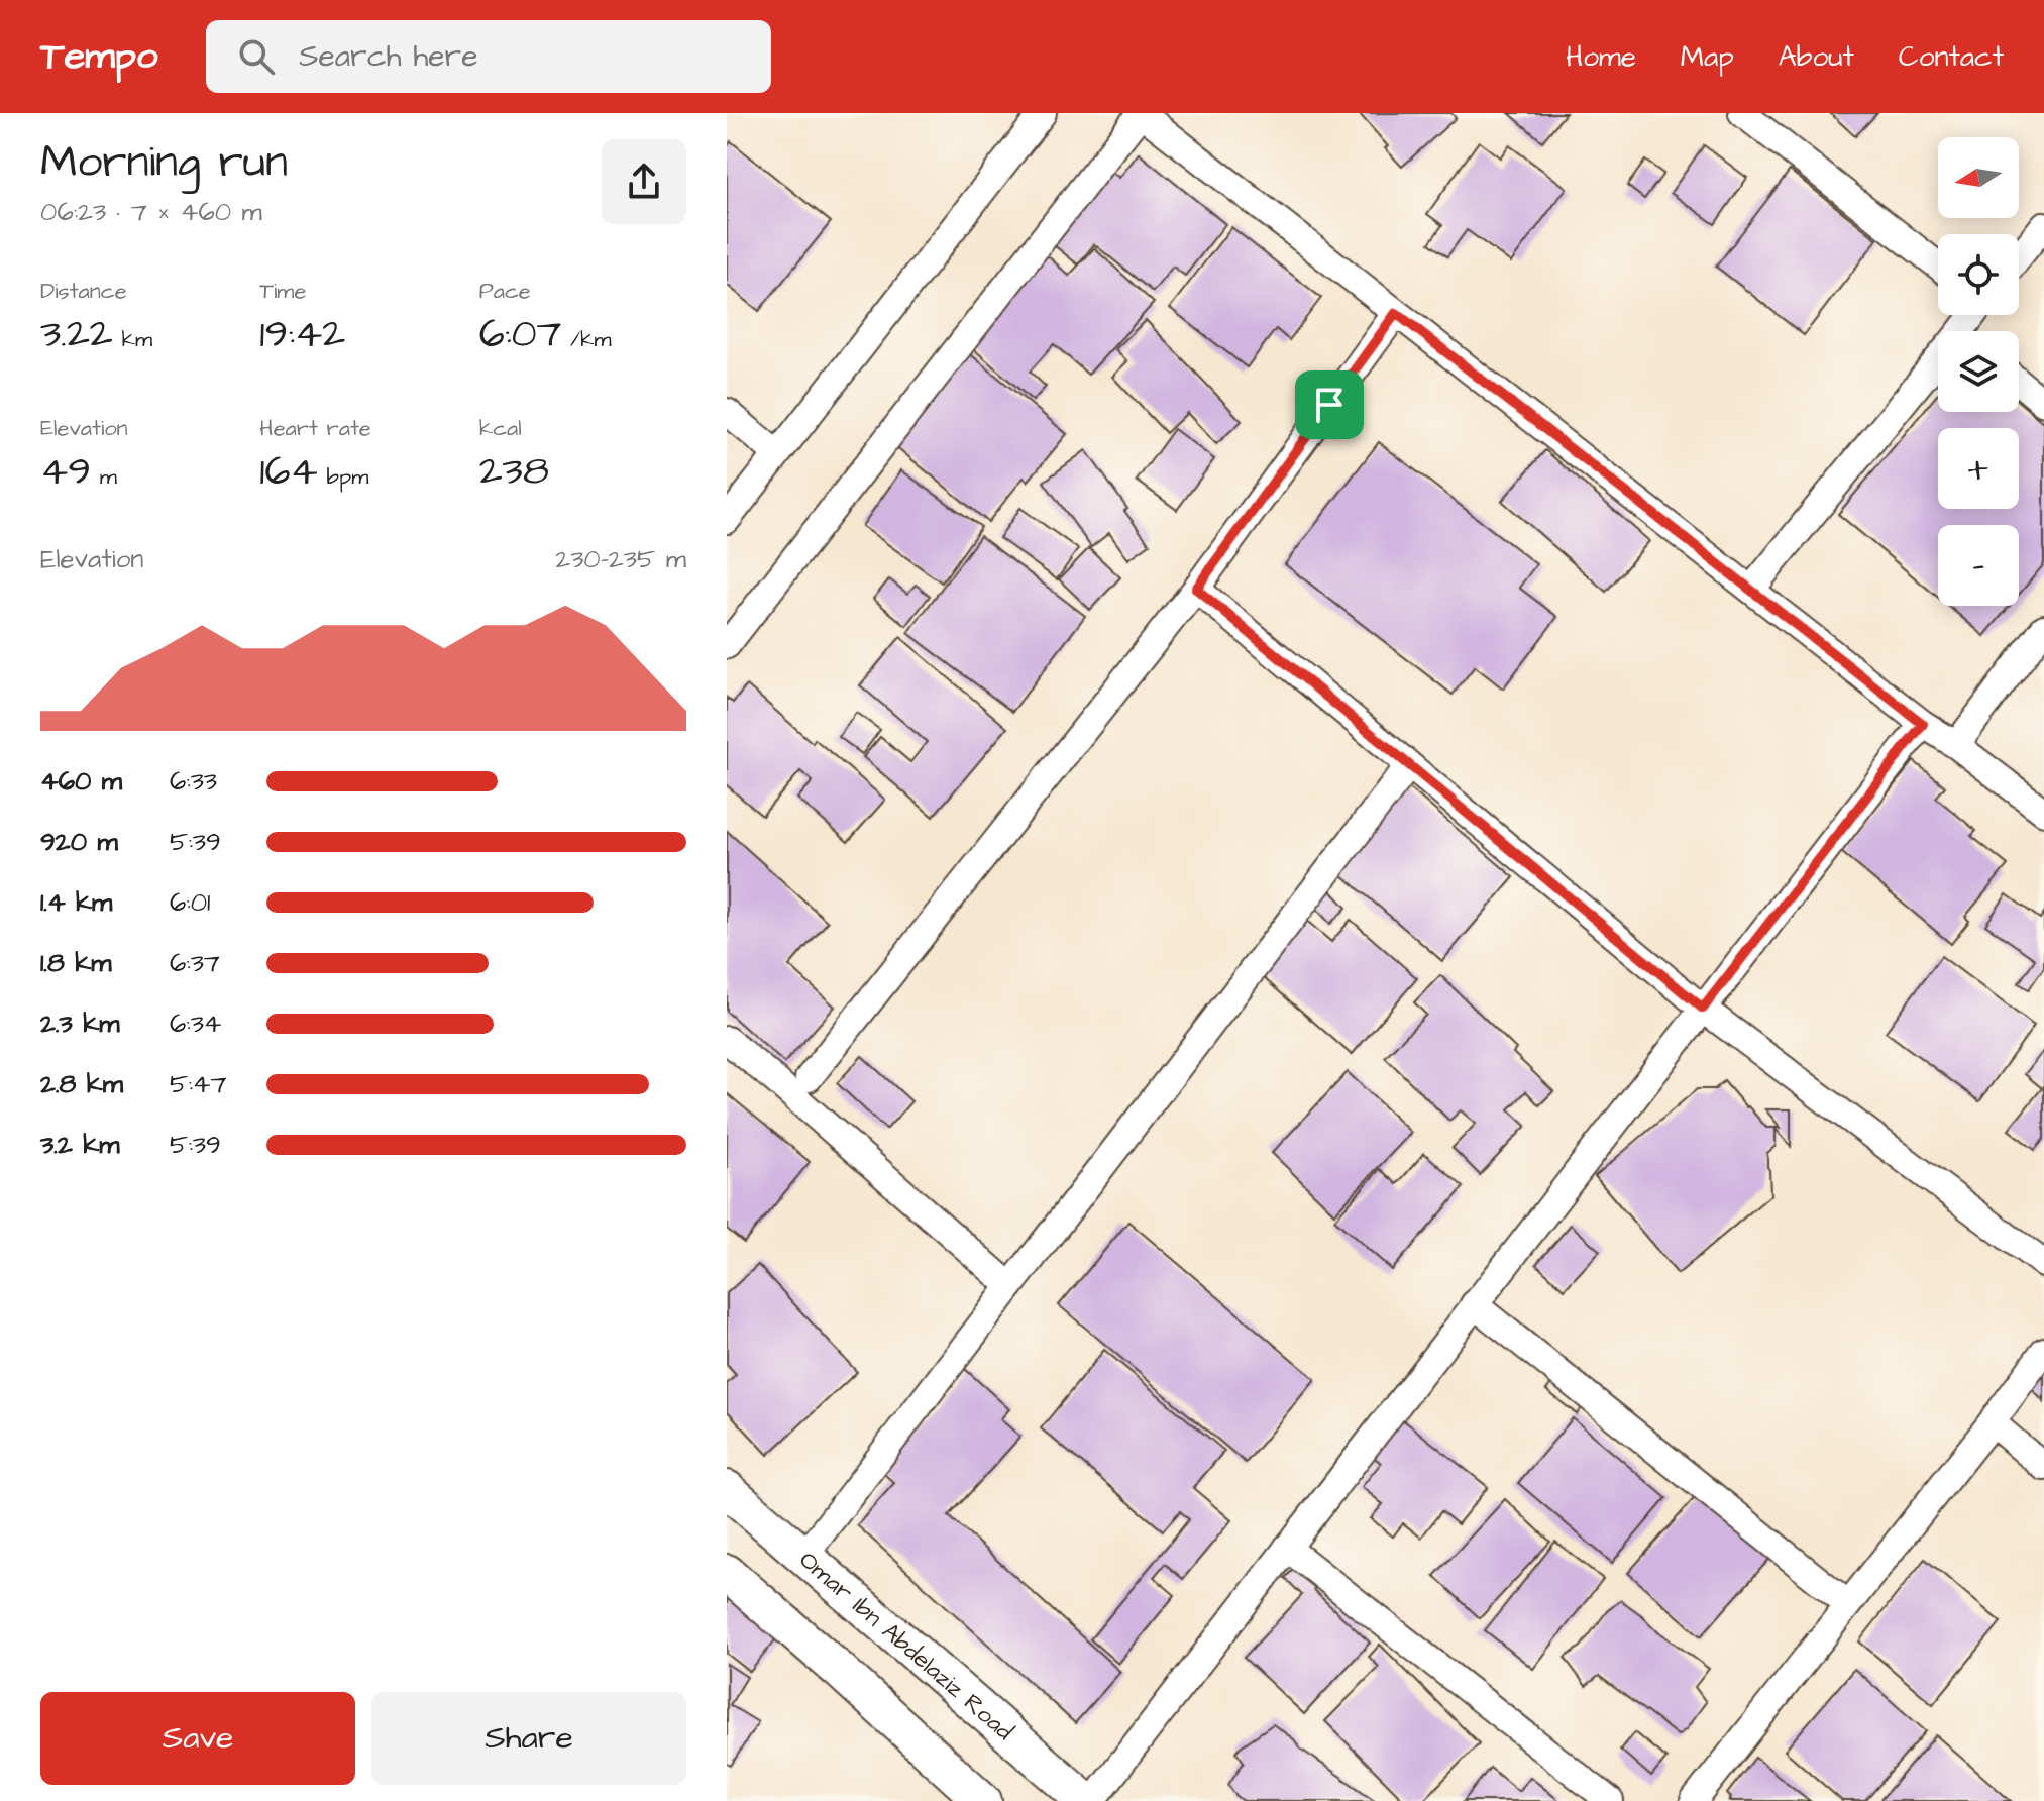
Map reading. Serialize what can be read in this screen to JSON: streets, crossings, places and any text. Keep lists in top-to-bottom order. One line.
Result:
{"streets":{"street":["Omar Ibn Abdelaziz Road"]},"north":"left","page":{"header":"Tempo","search":"Search here","nav":["Home","Map","About","Contact"],"heading":["Morning run","06:23 · 7 × 460 m"],"map_buttons":["+","−"],"stats":[["Distance","3.22 km"],["Time","19:42"],["Pace","6:07 /km"],["Elevation","49 m"],["Heart rate","164 bpm"],["kcal","238"]],"chart":["Elevation","230–235 m"],"list":[{"name":"460 m","note":"6:33"},{"name":"920 m","note":"5:39"},{"name":"1.4 km","note":"6:01"},{"name":"1.8 km","note":"6:37"},{"name":"2.3 km","note":"6:34"},{"name":"2.8 km","note":"5:47"},{"name":"3.2 km","note":"5:39"}],"buttons":["Save","Share"]}}
